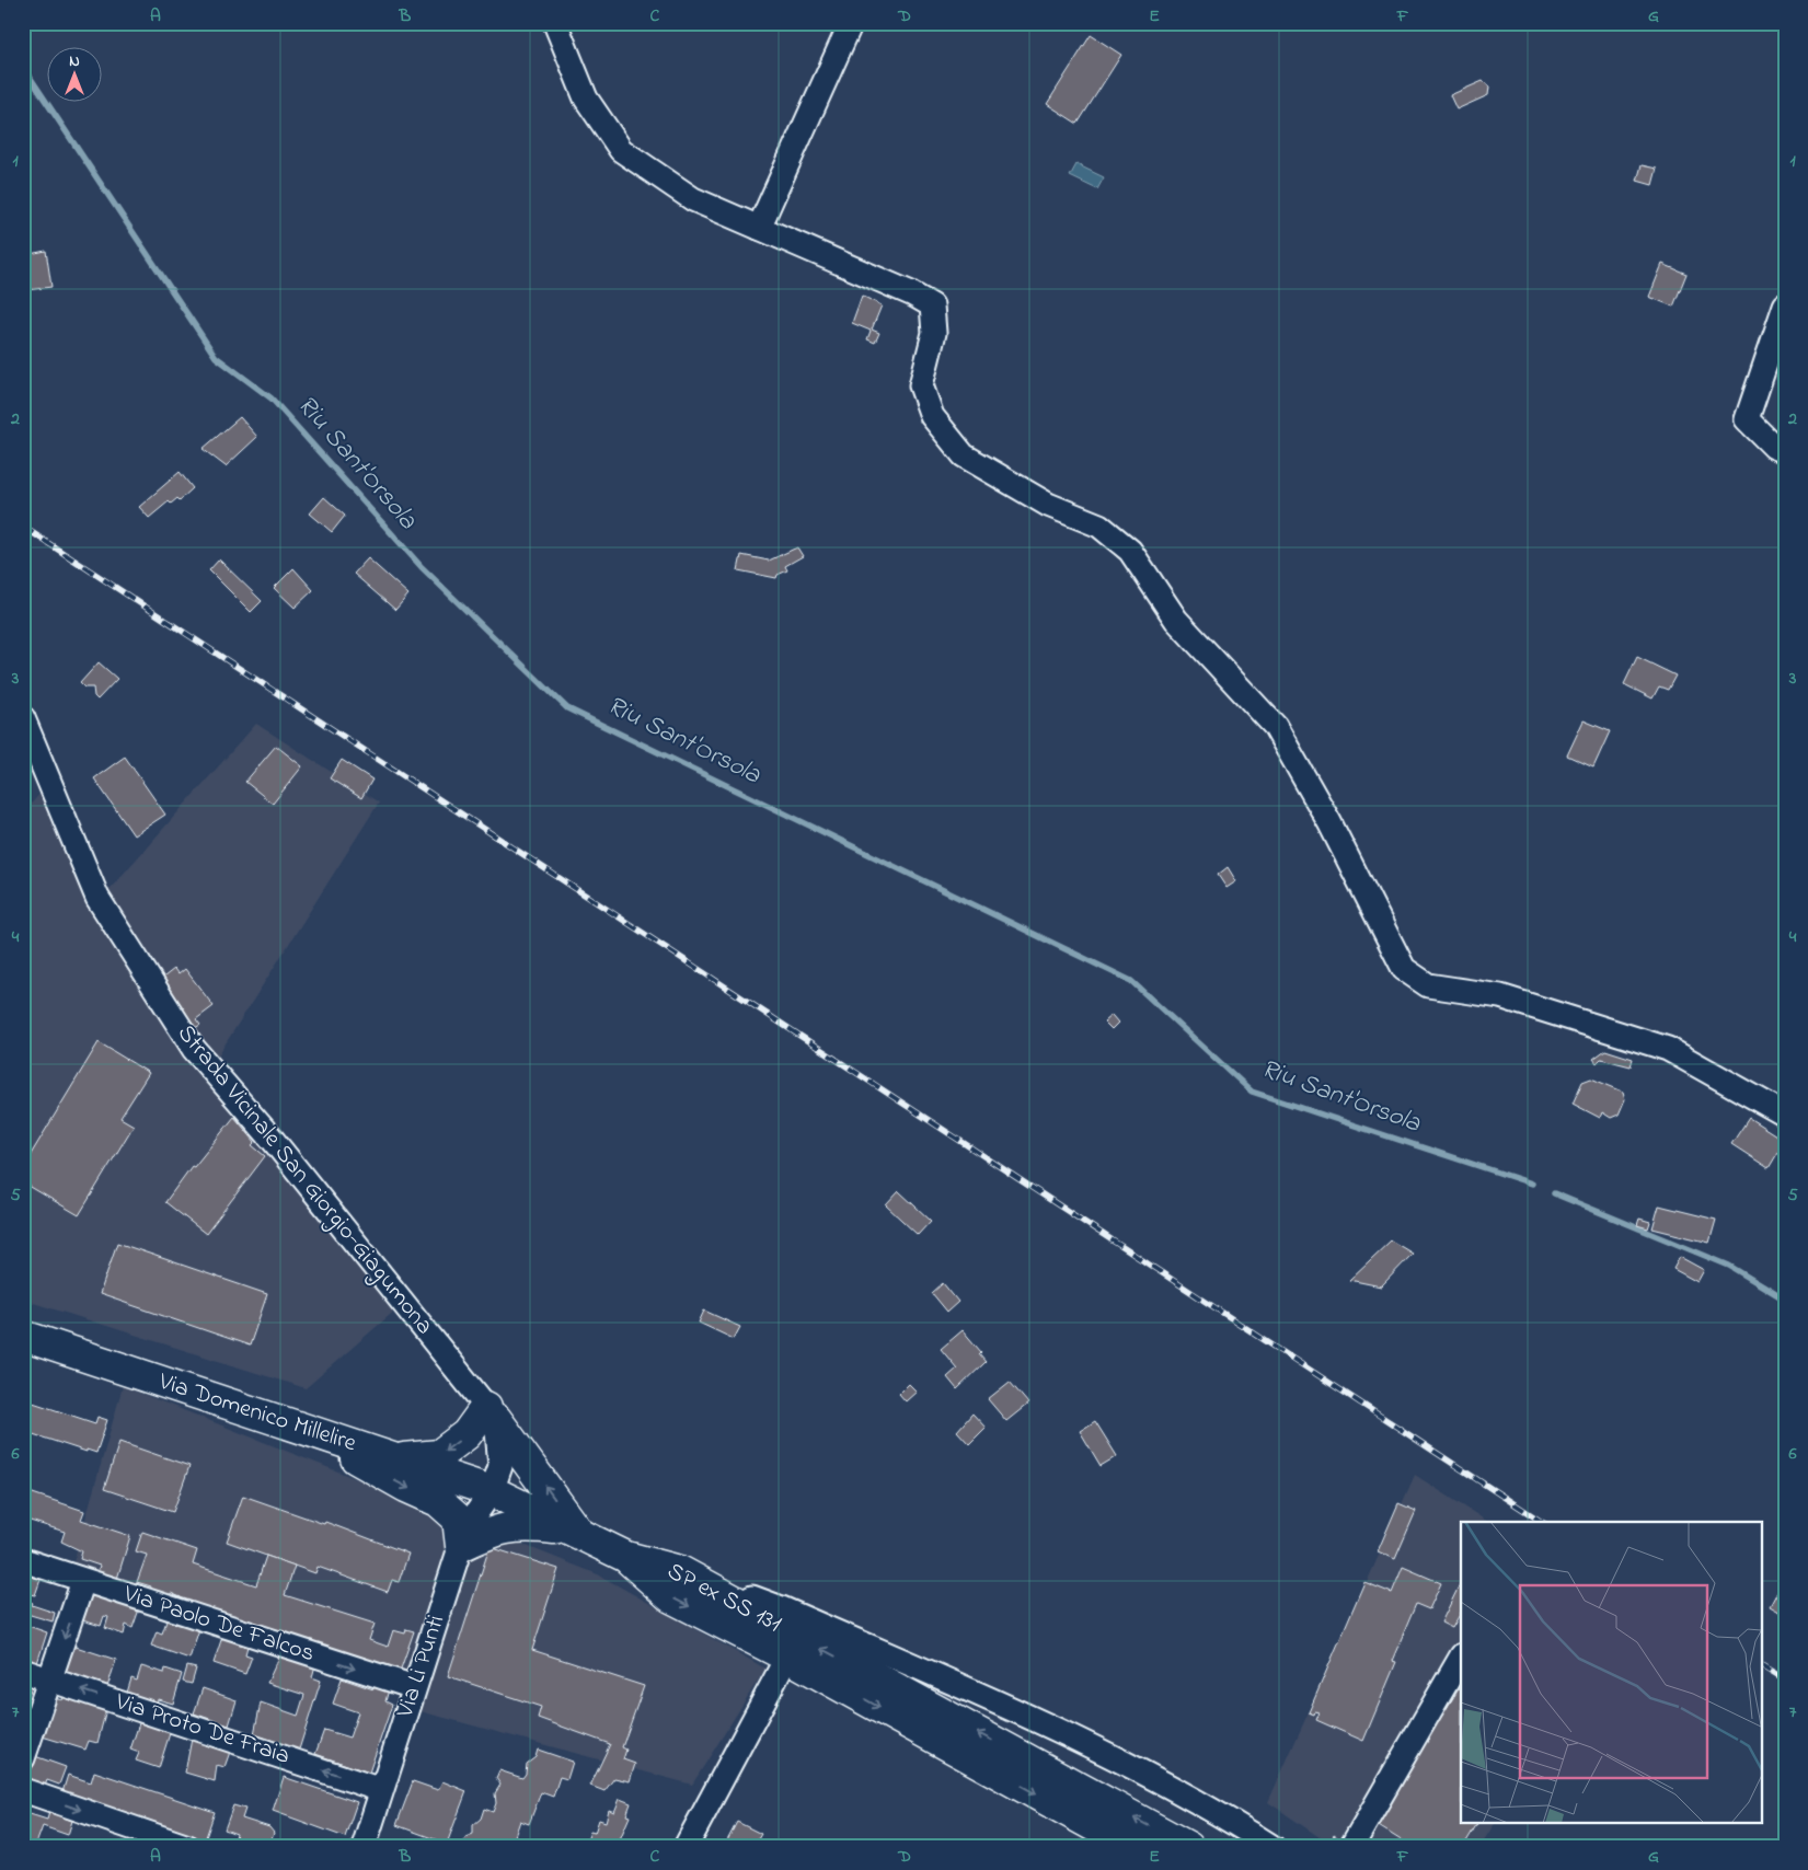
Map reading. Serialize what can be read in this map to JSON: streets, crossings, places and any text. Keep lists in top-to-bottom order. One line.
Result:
{"streets":{"main road":["Via Domenico Millelire","SP ex SS 131"],"street":["Strada Vicinale San Giorgio-Giagumona","Via Paolo De Falcos","Via Li Punti","Via Proto De Fraia"]},"crossings":[["Via Domenico Millelire","SP ex SS 131"],["Via Domenico Millelire","Via Li Punti"],["Via Paolo De Falcos","Via Li Punti"],["Via Li Punti","Via Proto De Fraia"]],"one_way":["Via Paolo De Falcos"],"water":["Riu Sant'Orsola"],"north":"top","grid":{"columns":["A","B","C","D","E","F","G"],"rows":["1","2","3","4","5","6","7"]}}
